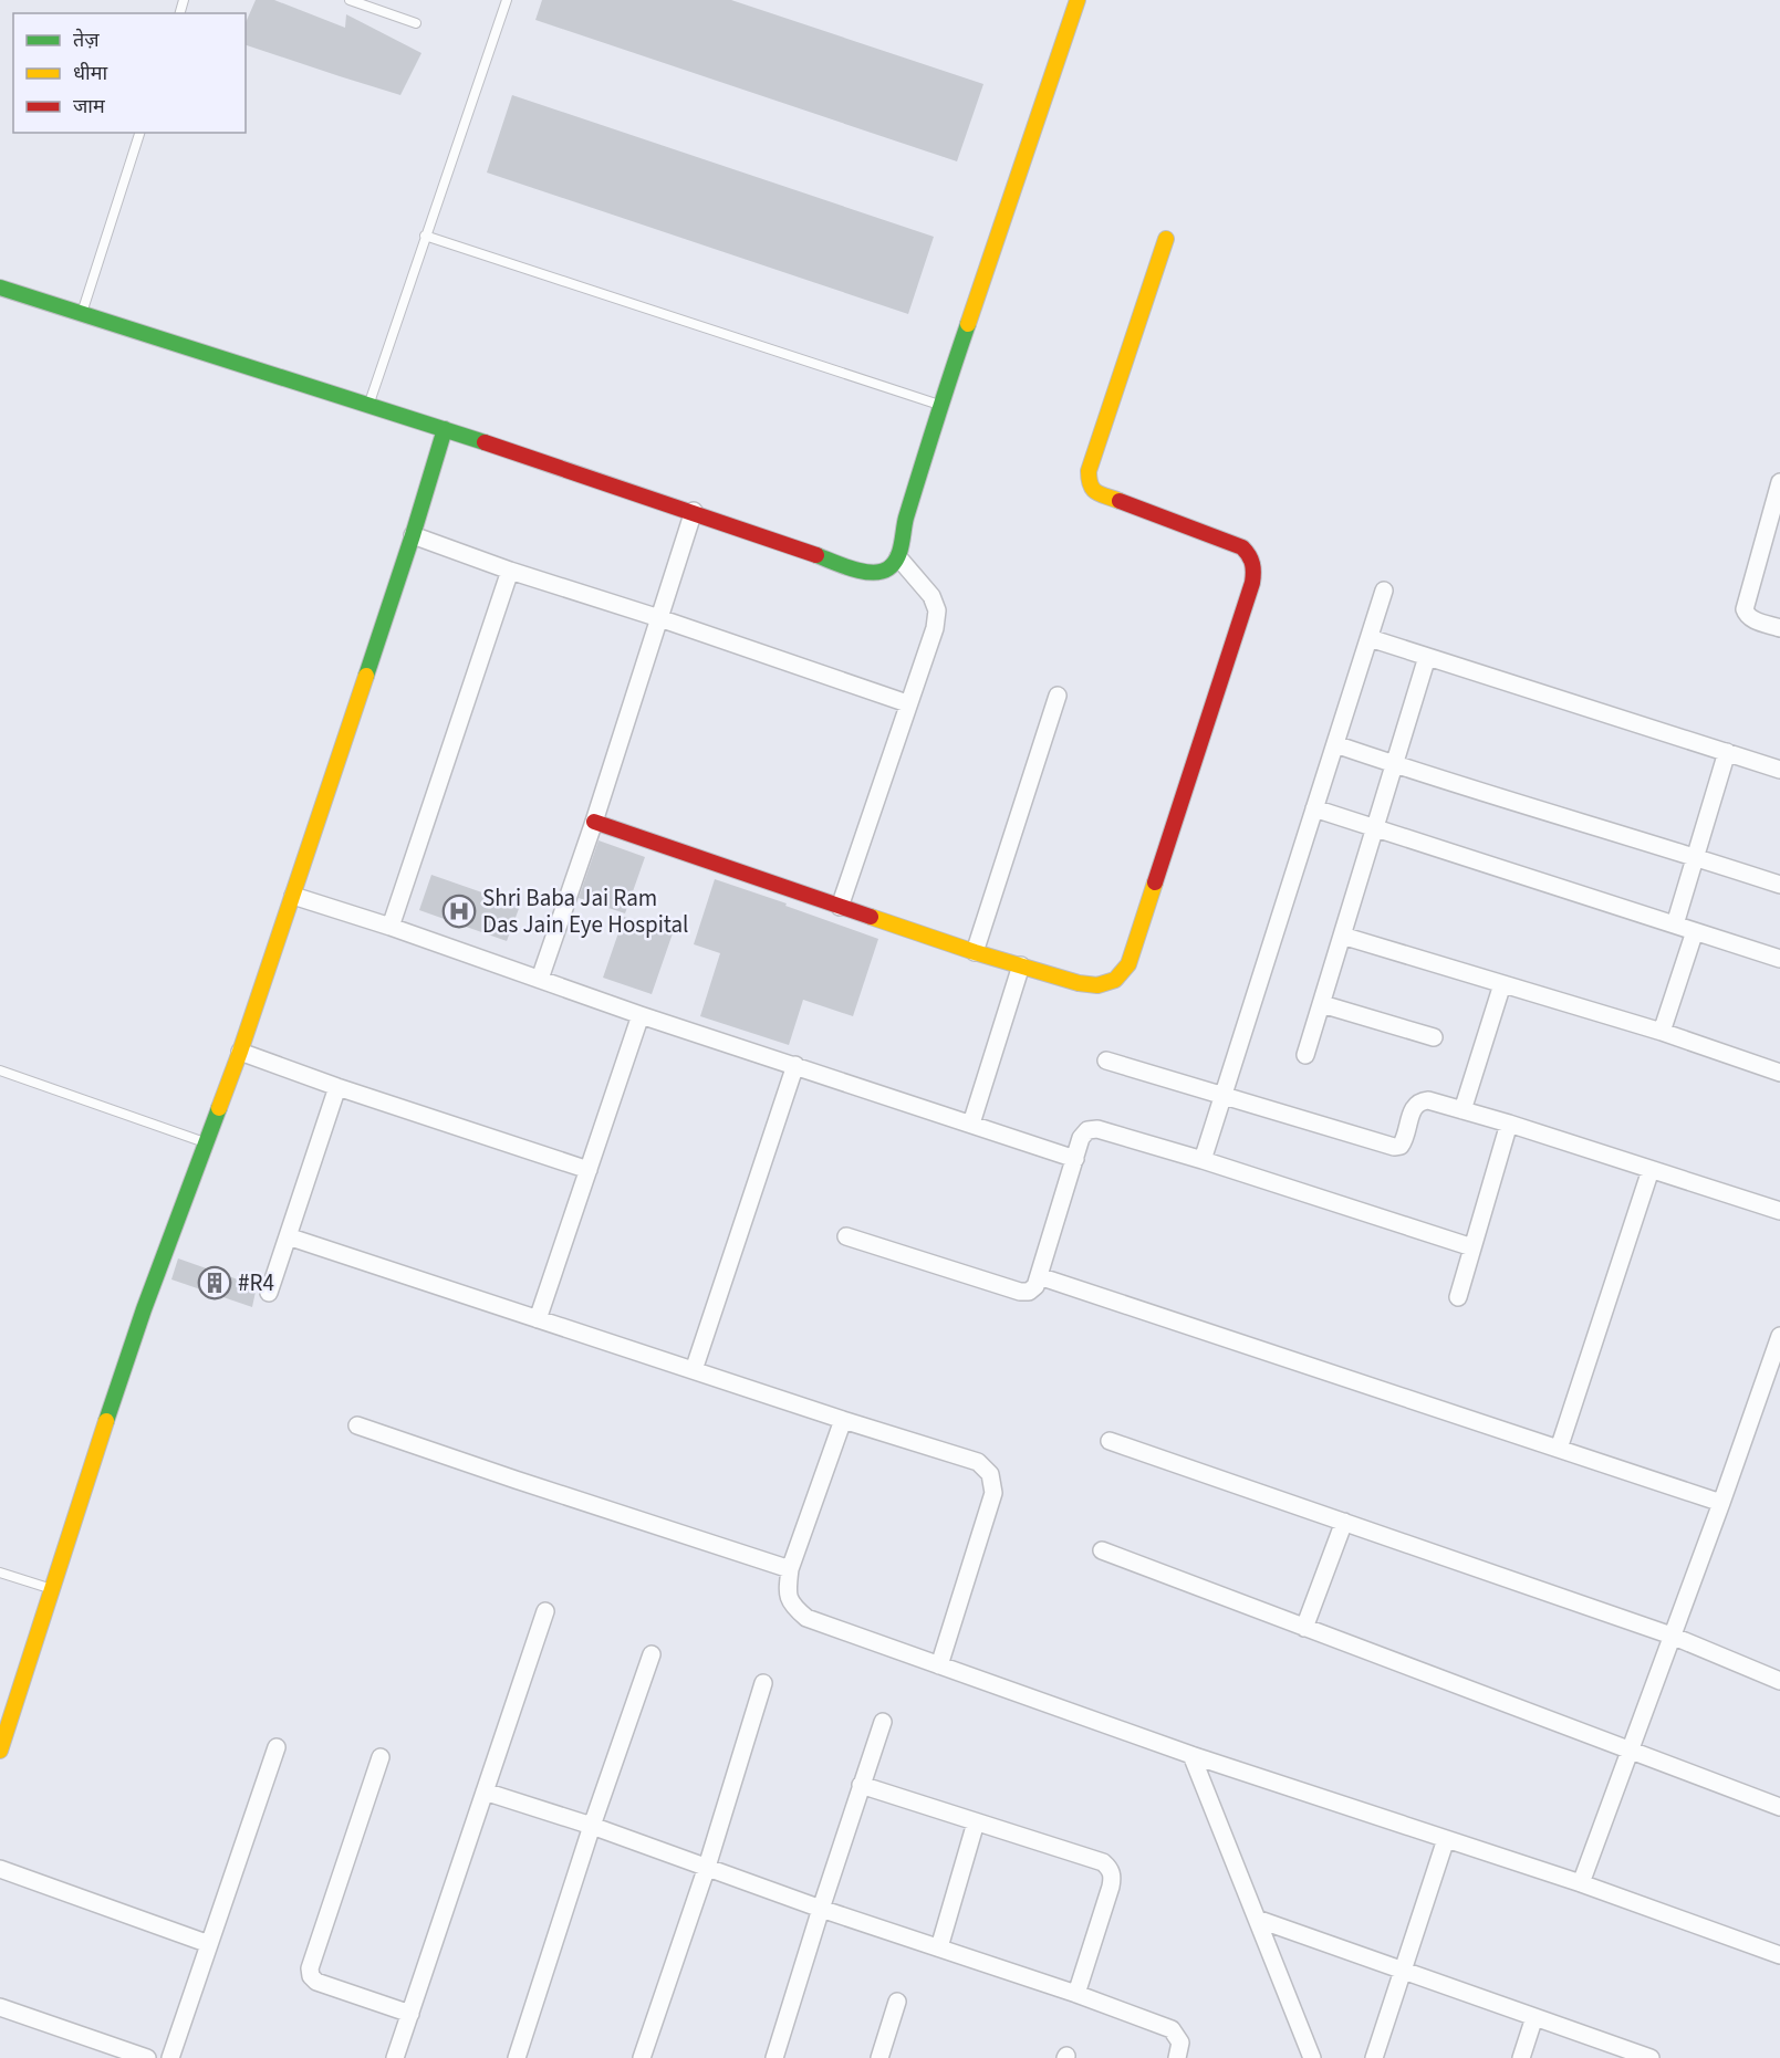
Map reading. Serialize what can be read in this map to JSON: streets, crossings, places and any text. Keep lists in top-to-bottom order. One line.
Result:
{"places":{"hospital":["Shri Baba Jai Ram Das Jain Eye Hospital"],"building":["#R4"]},"legend":["तेज़","धीमा","जाम"]}
